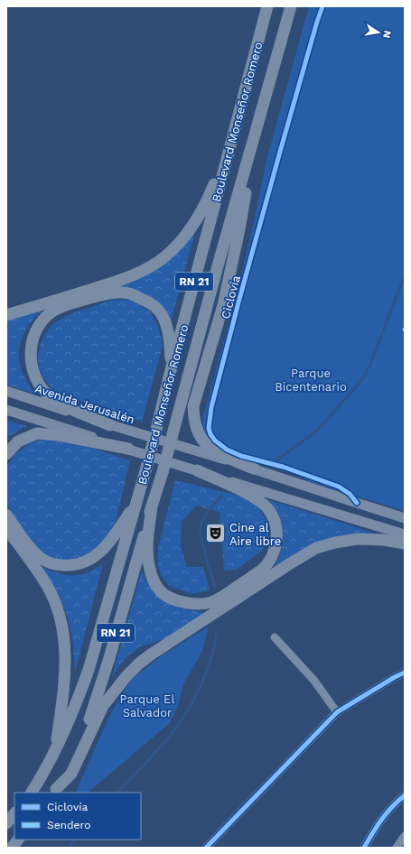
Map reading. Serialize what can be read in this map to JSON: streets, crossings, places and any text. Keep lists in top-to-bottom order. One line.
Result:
{"streets":{"highway":["Boulevard Monseñor Romero","RN 21"],"main road":["Avenida Jerusalén"],"cycle path":["Ciclovía"]},"parks":["Parque Bicentenario","Parque El Salvador"],"places":{"theatre":["Cine al Aire libre"]},"legend":["Ciclovía","Sendero"],"north":"right"}
